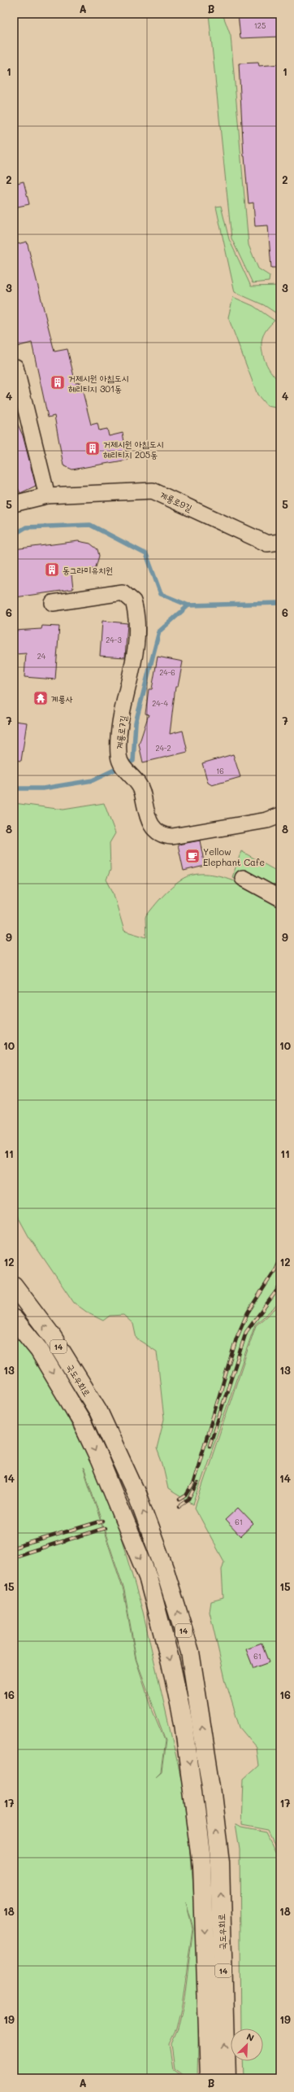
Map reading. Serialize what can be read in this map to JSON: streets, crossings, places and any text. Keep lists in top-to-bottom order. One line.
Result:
{"streets":{"highway":["14","국도우회로"],"street":["계룡로9길","계룡로7길"]},"places":{"building":["거제시원 아침도시 헤리티지 301동","거제시원 아침도시 헤리티지 205동","동그라미유치원"],"temple":["계룡사"],"cafe":["Yellow Elephant Cafe"]},"house_numbers":["125","24-3","24","24-6","24-4","24-2","16","61","61"],"north":"top right","grid":{"columns":["A","B"],"rows":["1","2","3","4","5","6","7","8","9","10","11","12","13","14","15","16","17","18","19"]}}
